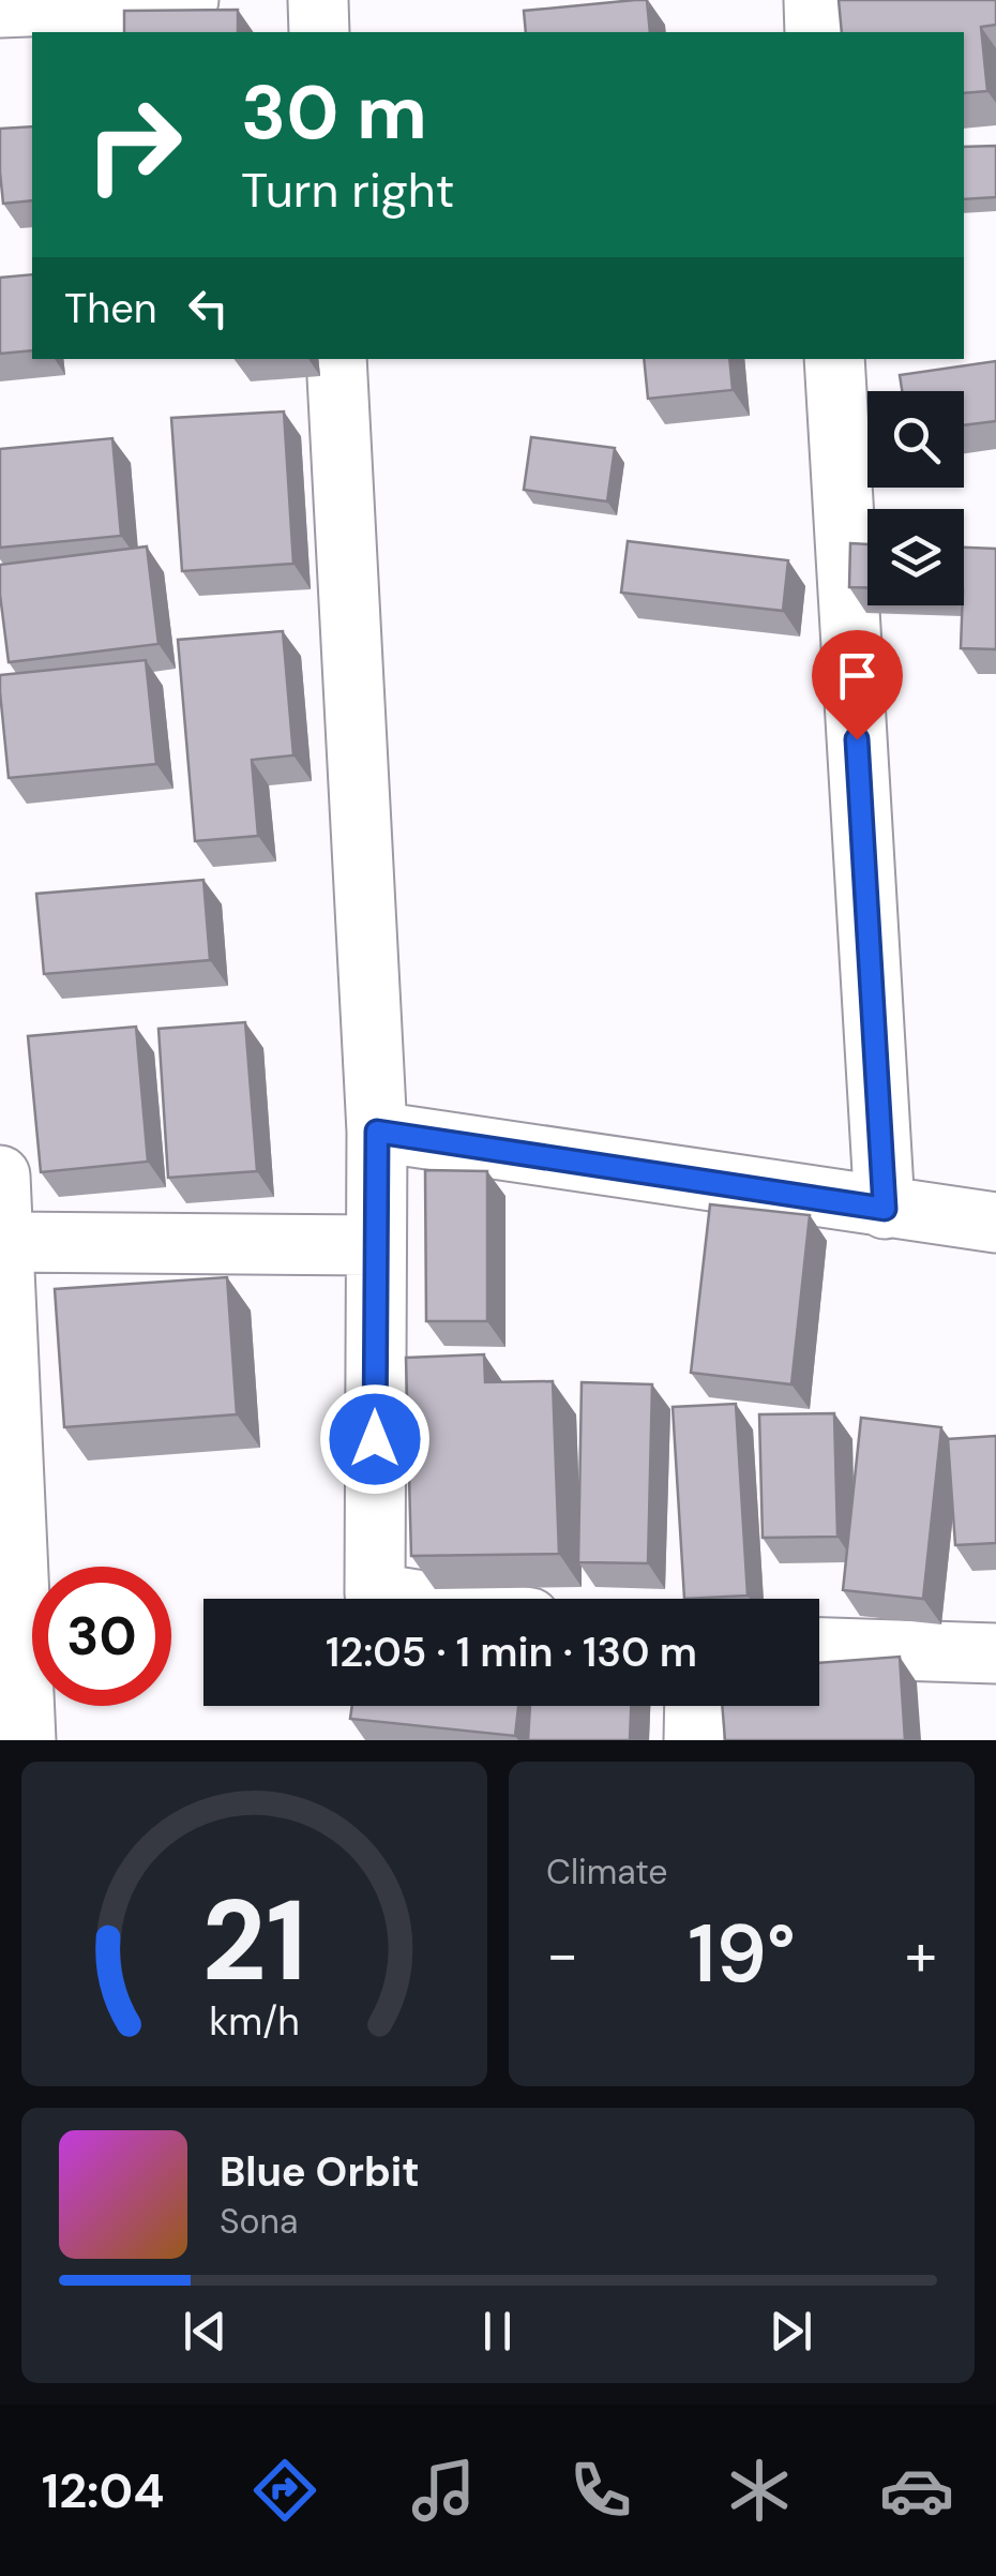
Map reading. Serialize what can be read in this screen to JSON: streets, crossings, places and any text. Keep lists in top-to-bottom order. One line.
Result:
{"page":{"turn":["30 m","Turn right"],"then":"Then","limit":"30","trip":"12:05 · 1 min · 130 m","tile":"Climate","heat":["−","19°","+"],"song":["Blue Orbit","Sona"],"tabs":"12:04","gauge":["21","km/h"]}}
